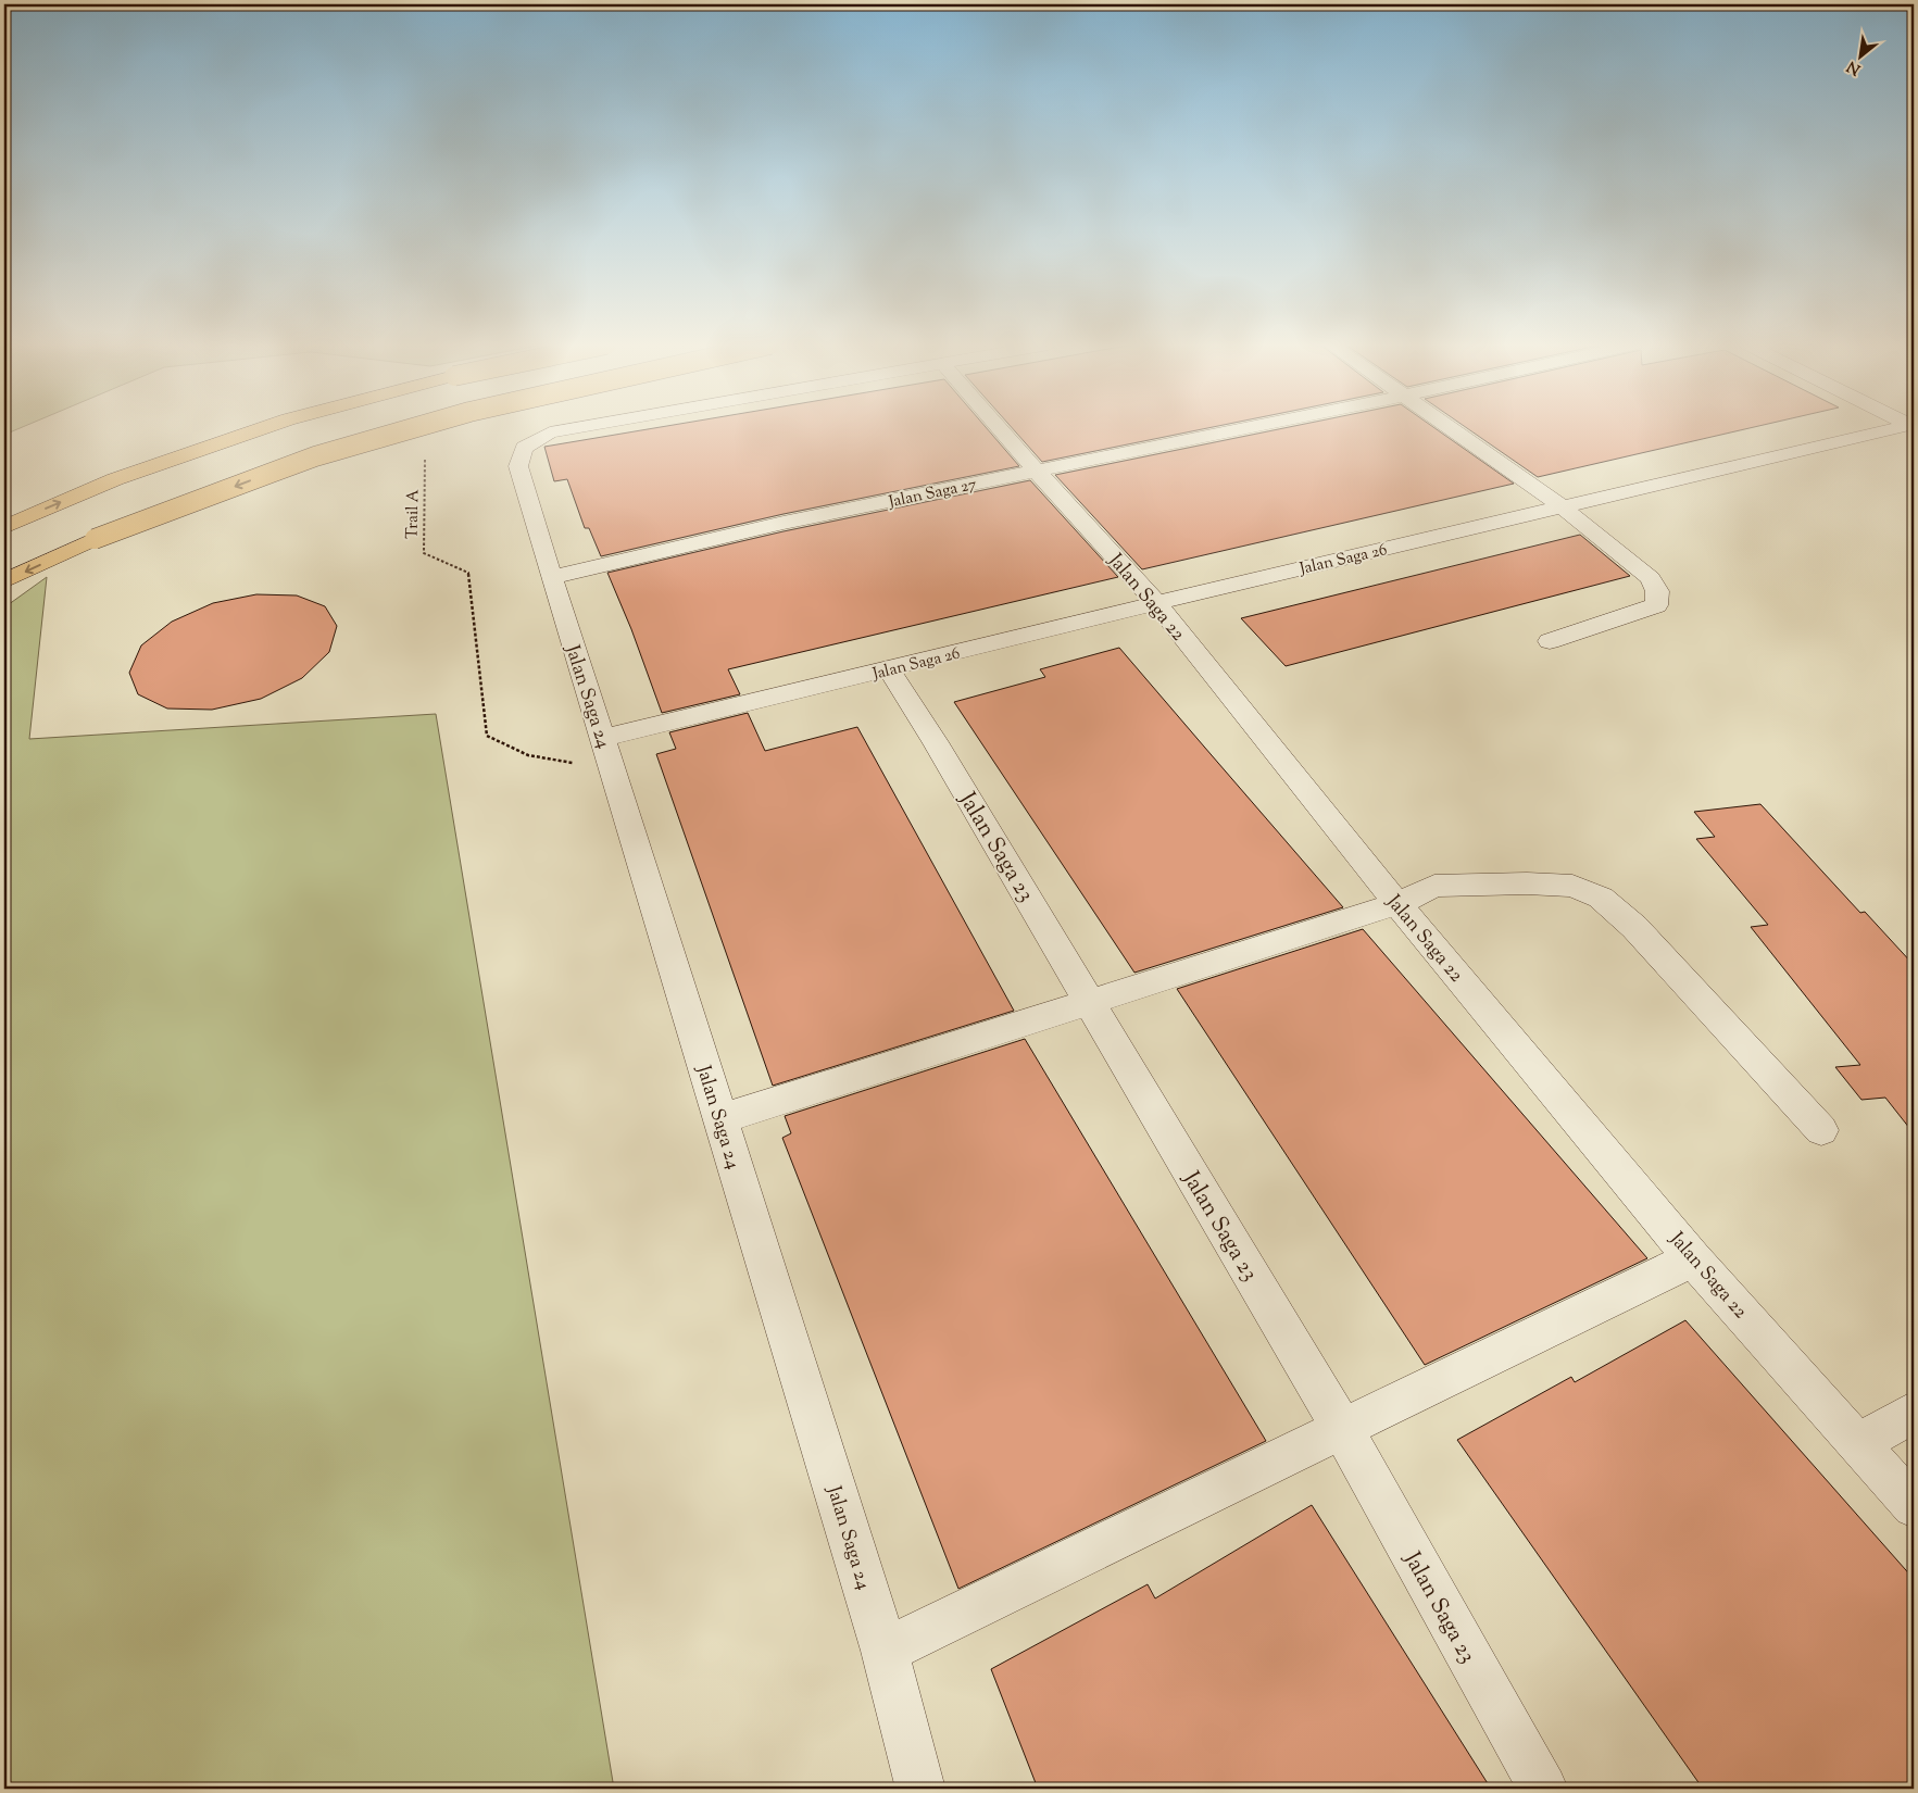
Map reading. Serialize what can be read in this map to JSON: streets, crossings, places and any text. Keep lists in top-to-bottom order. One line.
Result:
{"streets":{"street":["Jalan Saga 27","Jalan Saga 26","Jalan Saga 22","Jalan Saga 24","Jalan Saga 23"],"path":["Trail A"]},"crossings":[["Jalan Saga 27","Jalan Saga 22"],["Jalan Saga 27","Jalan Saga 24"],["Trail A","Jalan Saga 26"],["Trail A","Jalan Saga 24"],["Jalan Saga 26","Jalan Saga 22"],["Jalan Saga 26","Jalan Saga 24"],["Jalan Saga 26","Jalan Saga 23"]],"north":"bottom left"}
